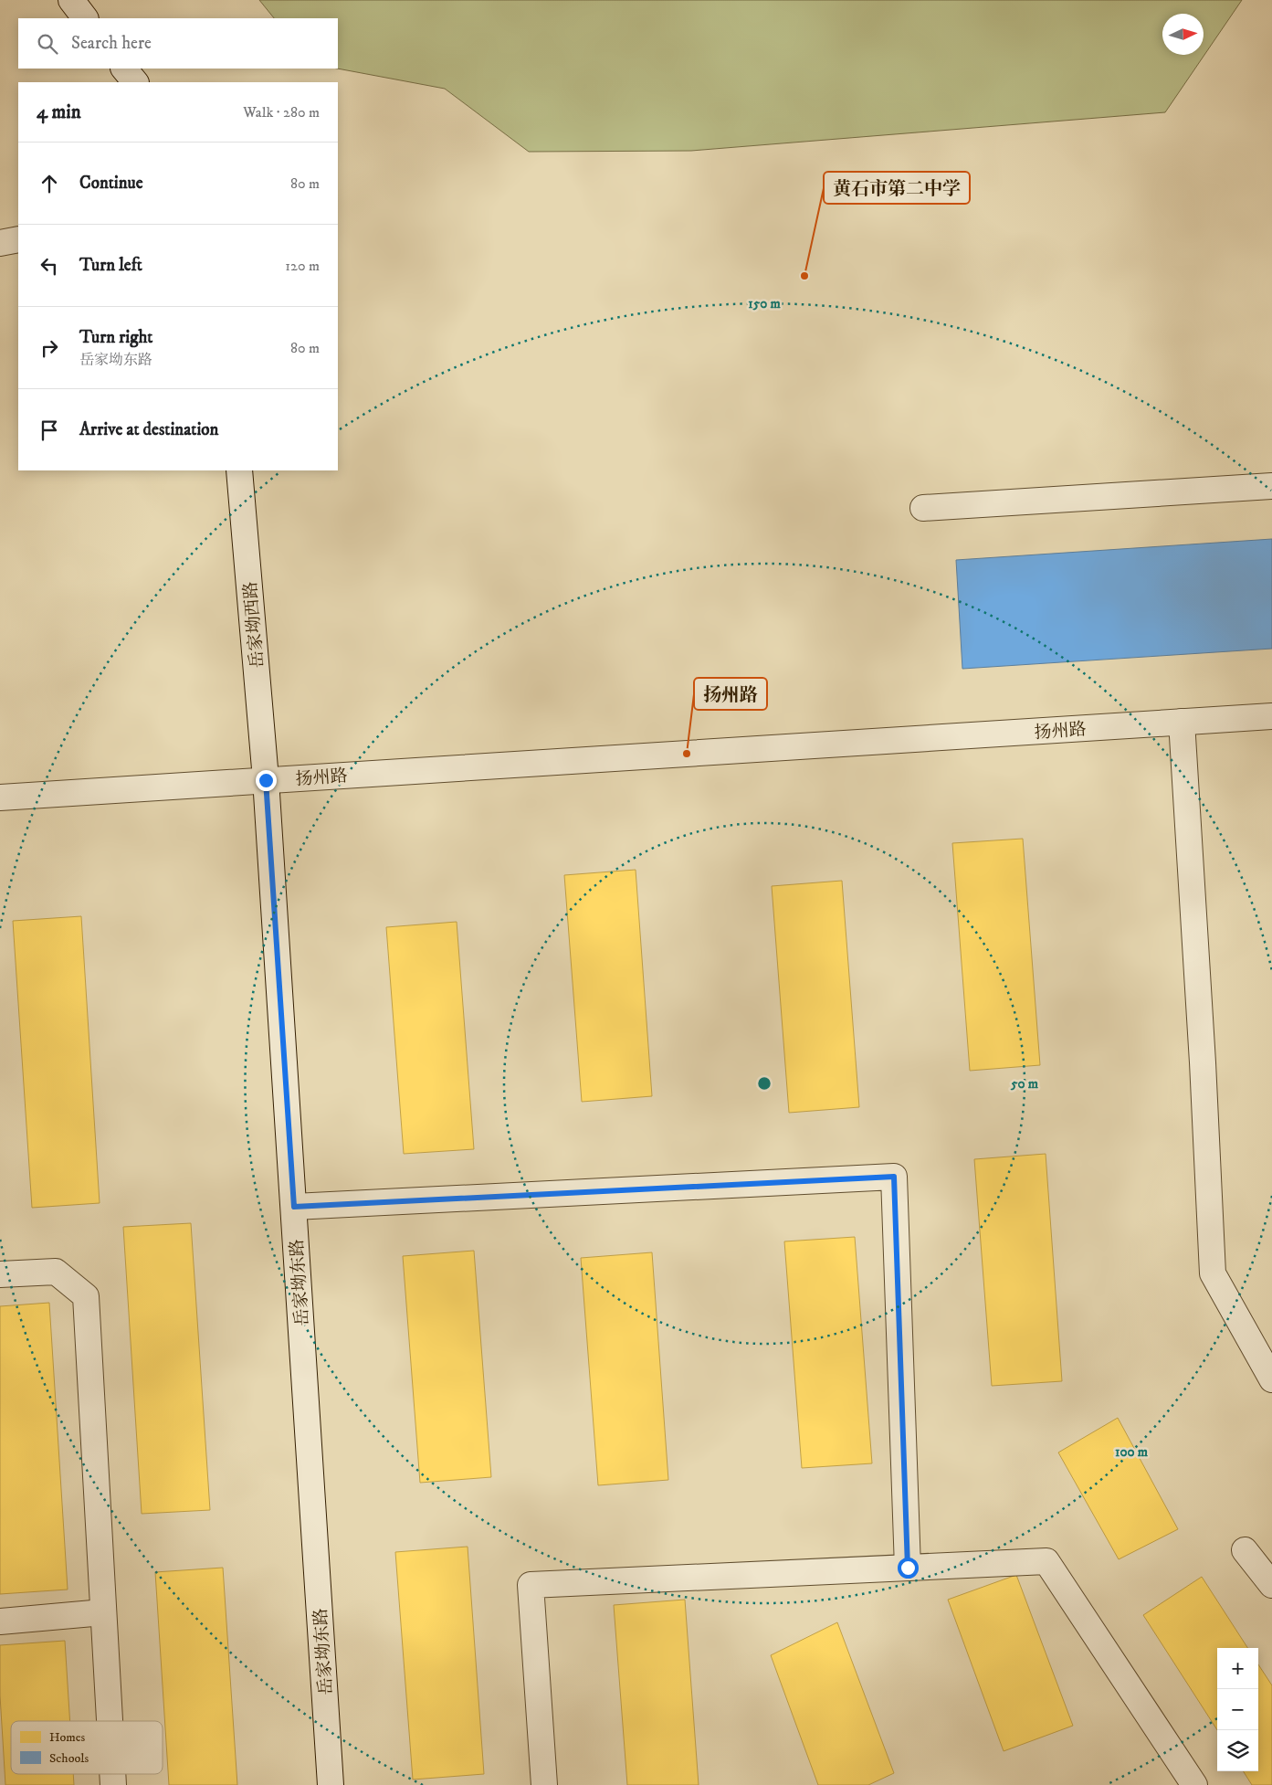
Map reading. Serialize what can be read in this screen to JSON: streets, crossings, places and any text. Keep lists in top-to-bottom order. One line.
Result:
{"streets":{"street":["岳家坳西路","扬州路","岳家坳东路"]},"crossings":[["岳家坳西路","扬州路"],["岳家坳西路","岳家坳东路"],["扬州路","岳家坳东路"]],"places":["黄石市第二中学","扬州路"],"legend":["Homes","Schools"],"north":"right","page":{"search":"Search here","heading":["4 min","Walk · 280 m"],"list":[["Continue","80 m"],["Turn left","120 m"],["Turn right","岳家坳东路","80 m"],"Arrive at destination"],"map_buttons":["+","−"]},"rings":["150 m","50 m","100 m"]}
